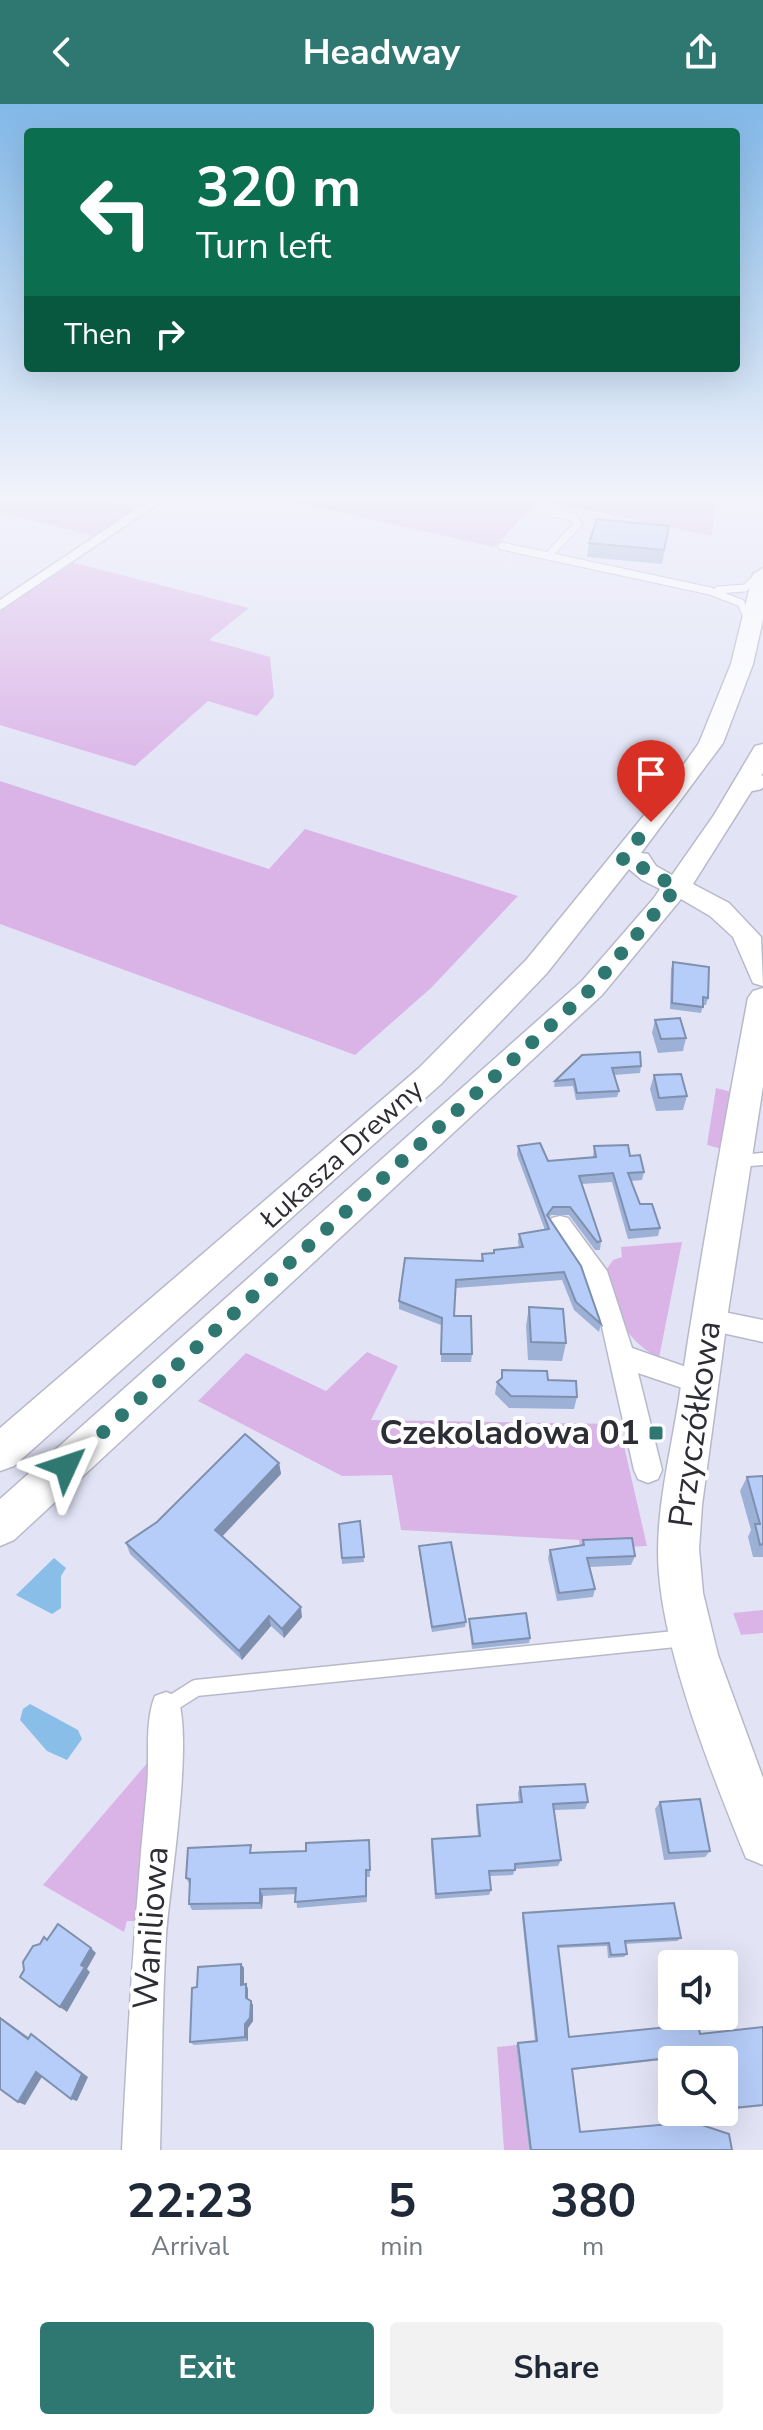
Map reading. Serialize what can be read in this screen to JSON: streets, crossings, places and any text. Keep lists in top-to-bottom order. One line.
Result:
{"streets":{"main road":["Łukasza Drewny","Przyczółkowa"],"street":["Waniliowa"]},"places":{"transit":["Czekoladowa 01"]},"page":{"header":"Headway","turn":["320 m","Turn left"],"then":"Then","eta":["22:23","Arrival","5","min","380","m"],"buttons":["Exit","Share"]}}
